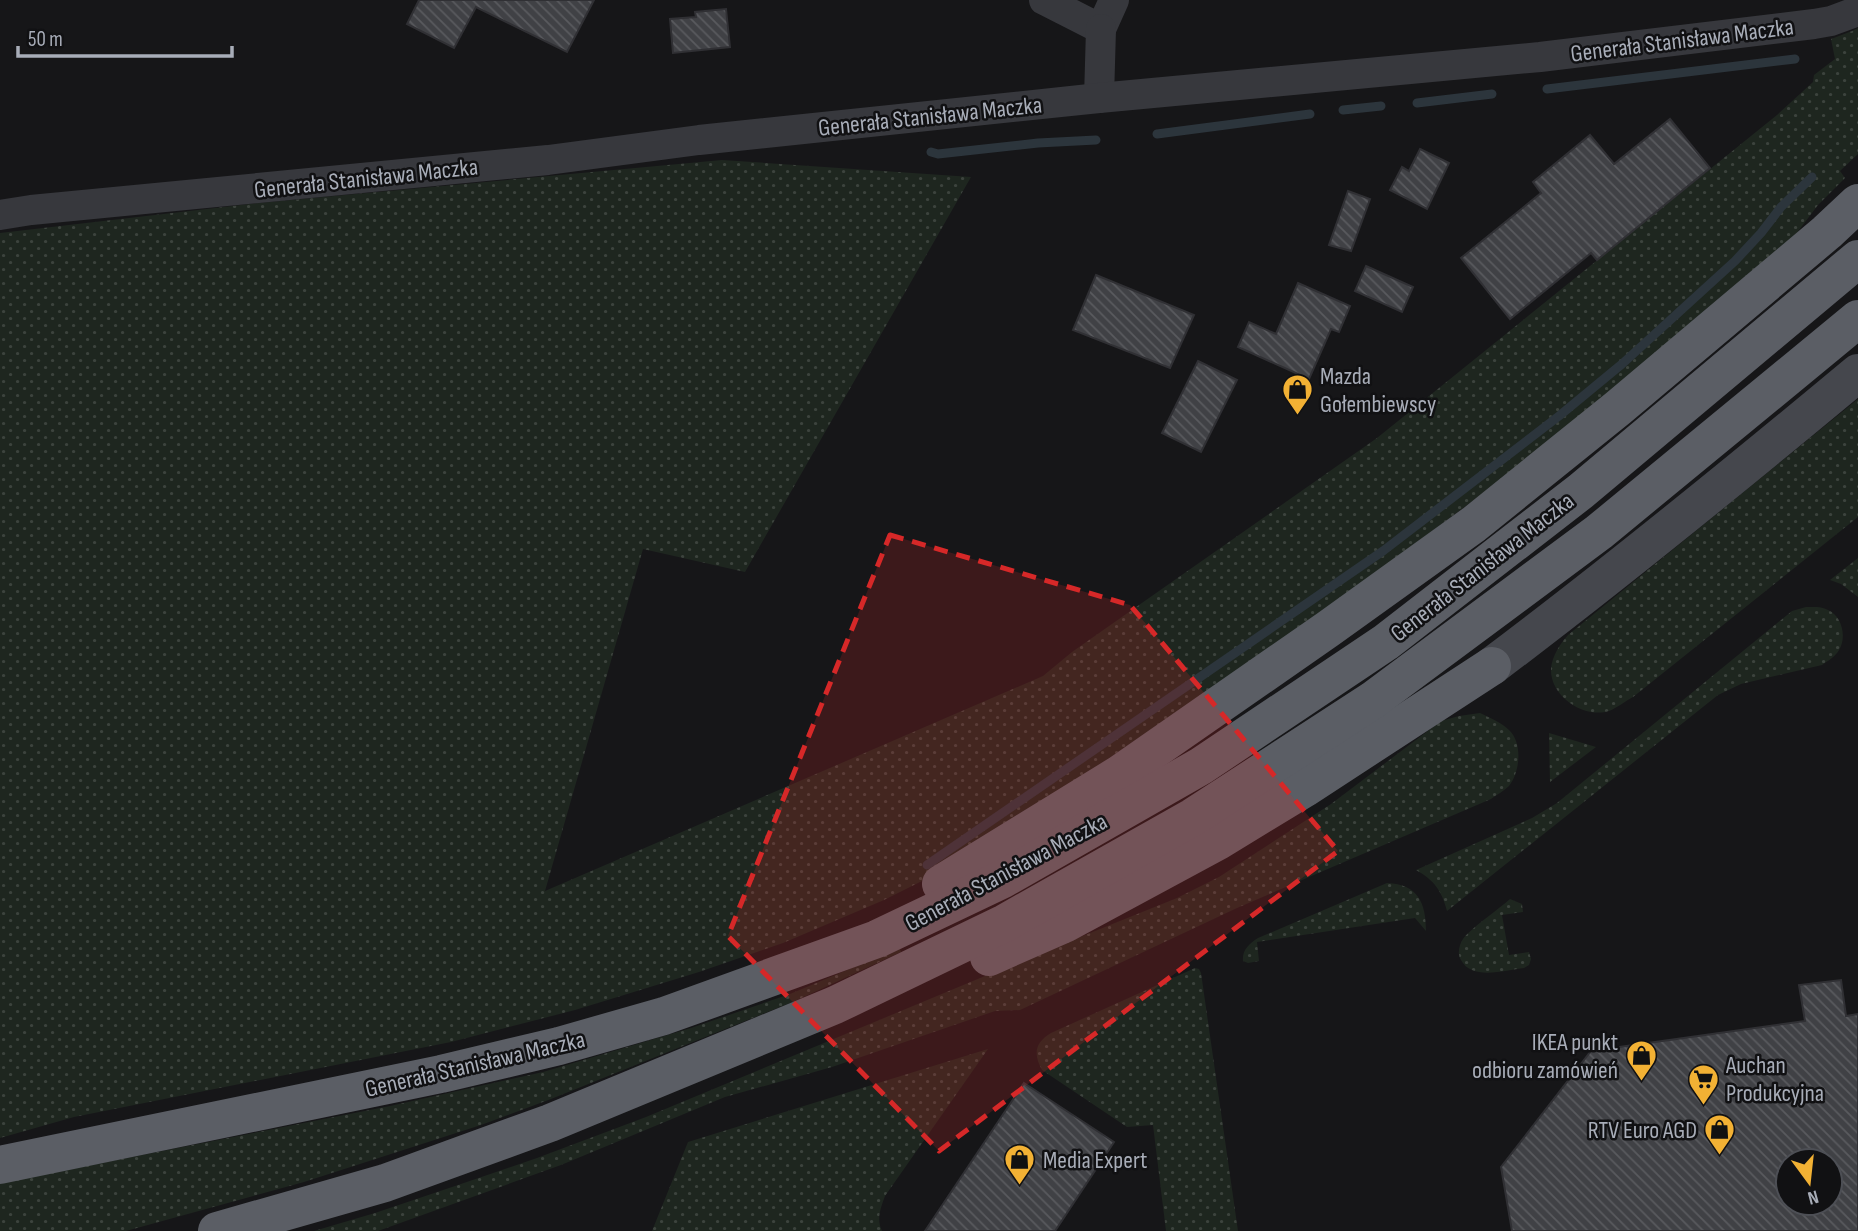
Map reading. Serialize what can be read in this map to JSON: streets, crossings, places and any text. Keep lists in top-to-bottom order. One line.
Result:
{"streets":{"highway":["Generała Stanisława Maczka"]},"places":{"shop":["Mazda Gołembiewscy","IKEA punkt odbioru zamówień","RTV Euro AGD","Media Expert"],"supermarket":["Auchan Produkcyjna"]},"scale_bar":"50 m","north":"bottom"}
